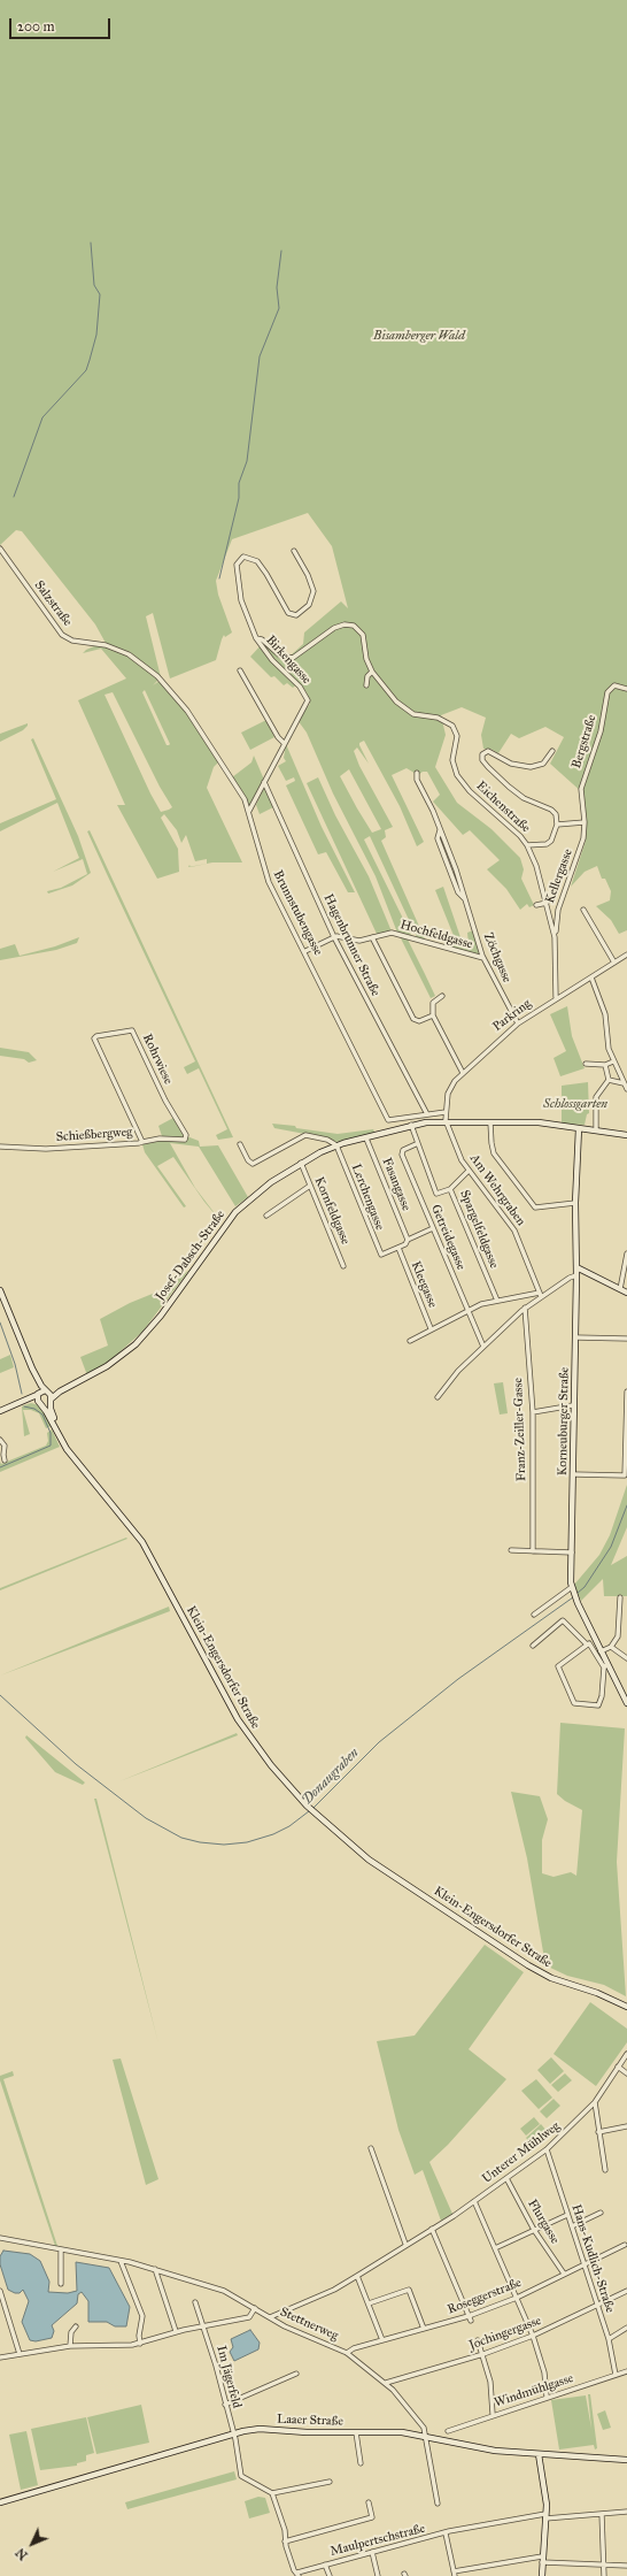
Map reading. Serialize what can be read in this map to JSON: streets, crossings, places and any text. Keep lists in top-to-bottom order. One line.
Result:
{"streets":{"main road":["Josef-Dabsch-Straße","Korneuburger Straße","Klein-Engersdorfer Straße","Laaer Straße"],"street":["Salzstraße","Birkengasse","Bergstraße","Eichenstraße","Kellergasse","Brunnstubengasse","Hochfeldgasse","Hagenbrunner Straße","Zöchgasse","Parkring","Rohrwiese","Schießbergweg","Fasangasse","Am Wehrgraben","Lerchengasse","Kornfeldgasse","Spargelfeldgasse","Getreidegasse","Kleegasse","Franz-Zeiller-Gasse","Unterer Mühlweg","Flurgasse","Hans-Kudlich-Straße","Roseggerstraße","Stettnerweg","Jochingergasse","Im Jägerfeld","Windmühlgasse","Maulpertschstraße"]},"crossings":[["Salzstraße","Brunnstubengasse"],["Birkengasse","Eichenstraße"],["Birkengasse","Brunnstubengasse"],["Birkengasse","Hagenbrunner Straße"],["Bergstraße","Kellergasse"],["Eichenstraße","Kellergasse"],["Kellergasse","Parkring"],["Brunnstubengasse","Hagenbrunner Straße"],["Brunnstubengasse","Parkring"],["Hochfeldgasse","Hagenbrunner Straße"],["Hochfeldgasse","Zöchgasse"],["Zöchgasse","Parkring"],["Parkring","Am Wehrgraben"],["Parkring","Josef-Dabsch-Straße"],["Rohrwiese","Schießbergweg"],["Fasangasse","Josef-Dabsch-Straße"],["Am Wehrgraben","Spargelfeldgasse"],["Am Wehrgraben","Josef-Dabsch-Straße"],["Lerchengasse","Josef-Dabsch-Straße"],["Lerchengasse","Kleegasse"],["Kornfeldgasse","Josef-Dabsch-Straße"],["Josef-Dabsch-Straße","Korneuburger Straße"],["Josef-Dabsch-Straße","Klein-Engersdorfer Straße"],["Unterer Mühlweg","Flurgasse"],["Unterer Mühlweg","Hans-Kudlich-Straße"],["Unterer Mühlweg","Stettnerweg"],["Flurgasse","Roseggerstraße"],["Hans-Kudlich-Straße","Roseggerstraße"],["Hans-Kudlich-Straße","Jochingergasse"],["Hans-Kudlich-Straße","Windmühlgasse"],["Roseggerstraße","Stettnerweg"],["Stettnerweg","Jochingergasse"],["Stettnerweg","Laaer Straße"],["Im Jägerfeld","Laaer Straße"],["Im Jägerfeld","Maulpertschstraße"]],"water":["Donaugraben"],"parks":["Bisamberger Wald","Schlossgarten"],"scale_bar":"200 m","north":"bottom left"}
